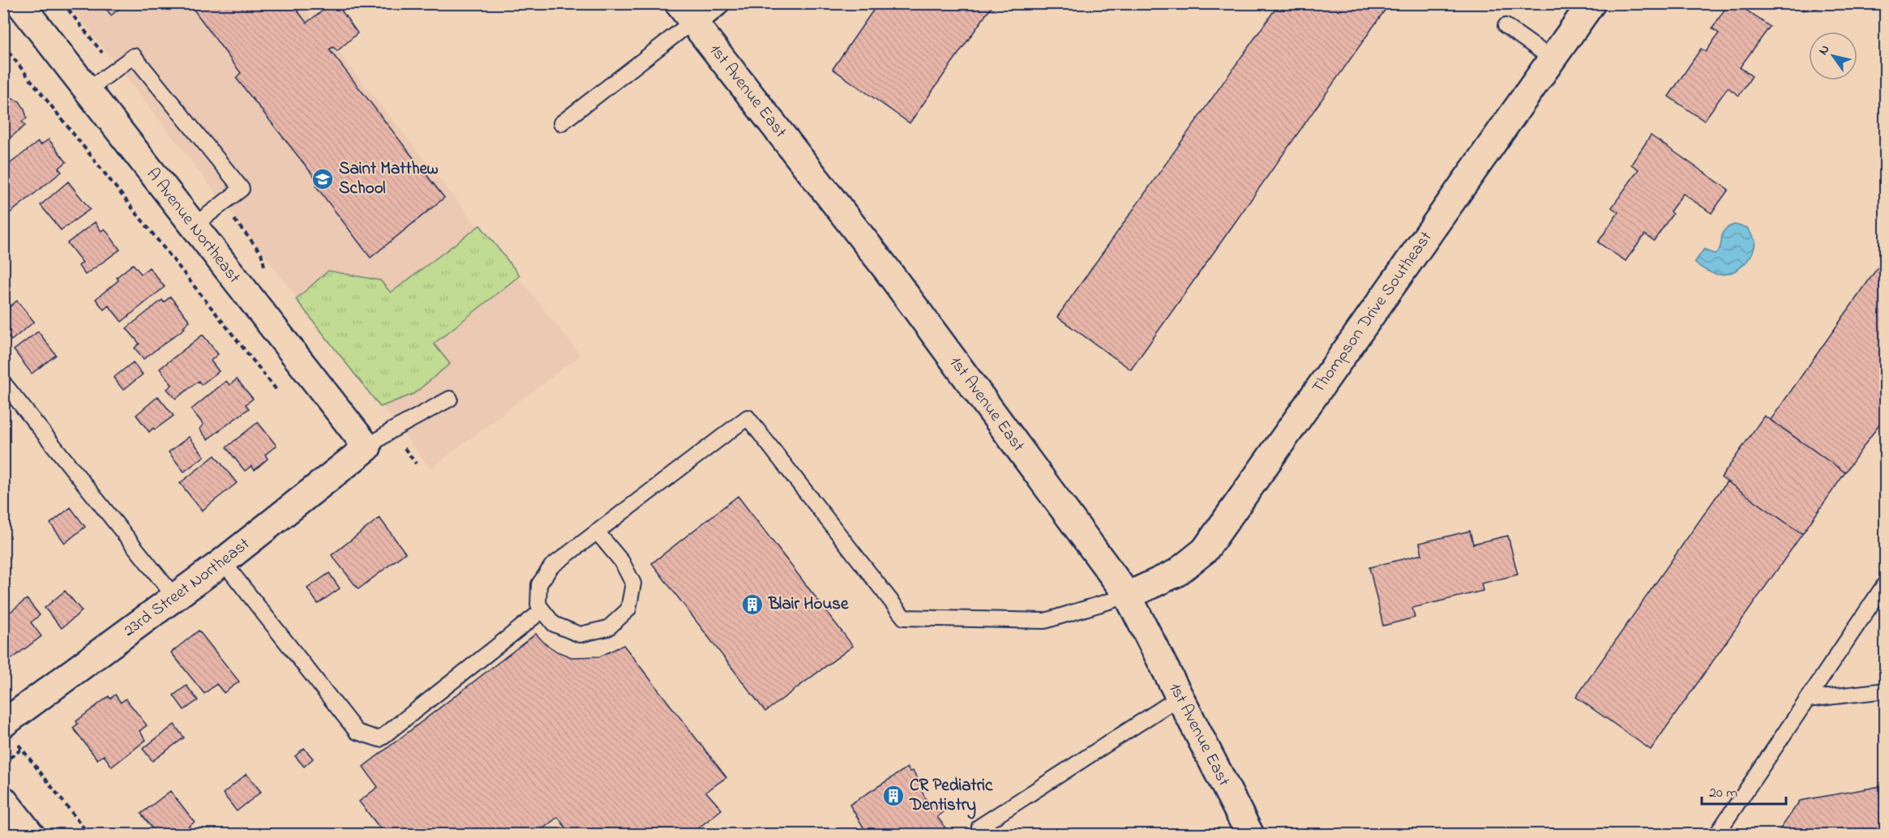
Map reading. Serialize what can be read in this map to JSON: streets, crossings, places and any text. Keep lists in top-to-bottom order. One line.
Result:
{"streets":{"street":["1st Avenue East","A Avenue Northeast","Thompson Drive Southeast","23rd Street Northeast"]},"crossings":[["1st Avenue East","Thompson Drive Southeast"],["A Avenue Northeast","23rd Street Northeast"]],"places":{"school or university":["Saint Matthew School"],"building":["Blair House","CR Pediatric Dentistry"]},"scale_bar":"20 m","north":"top left"}
